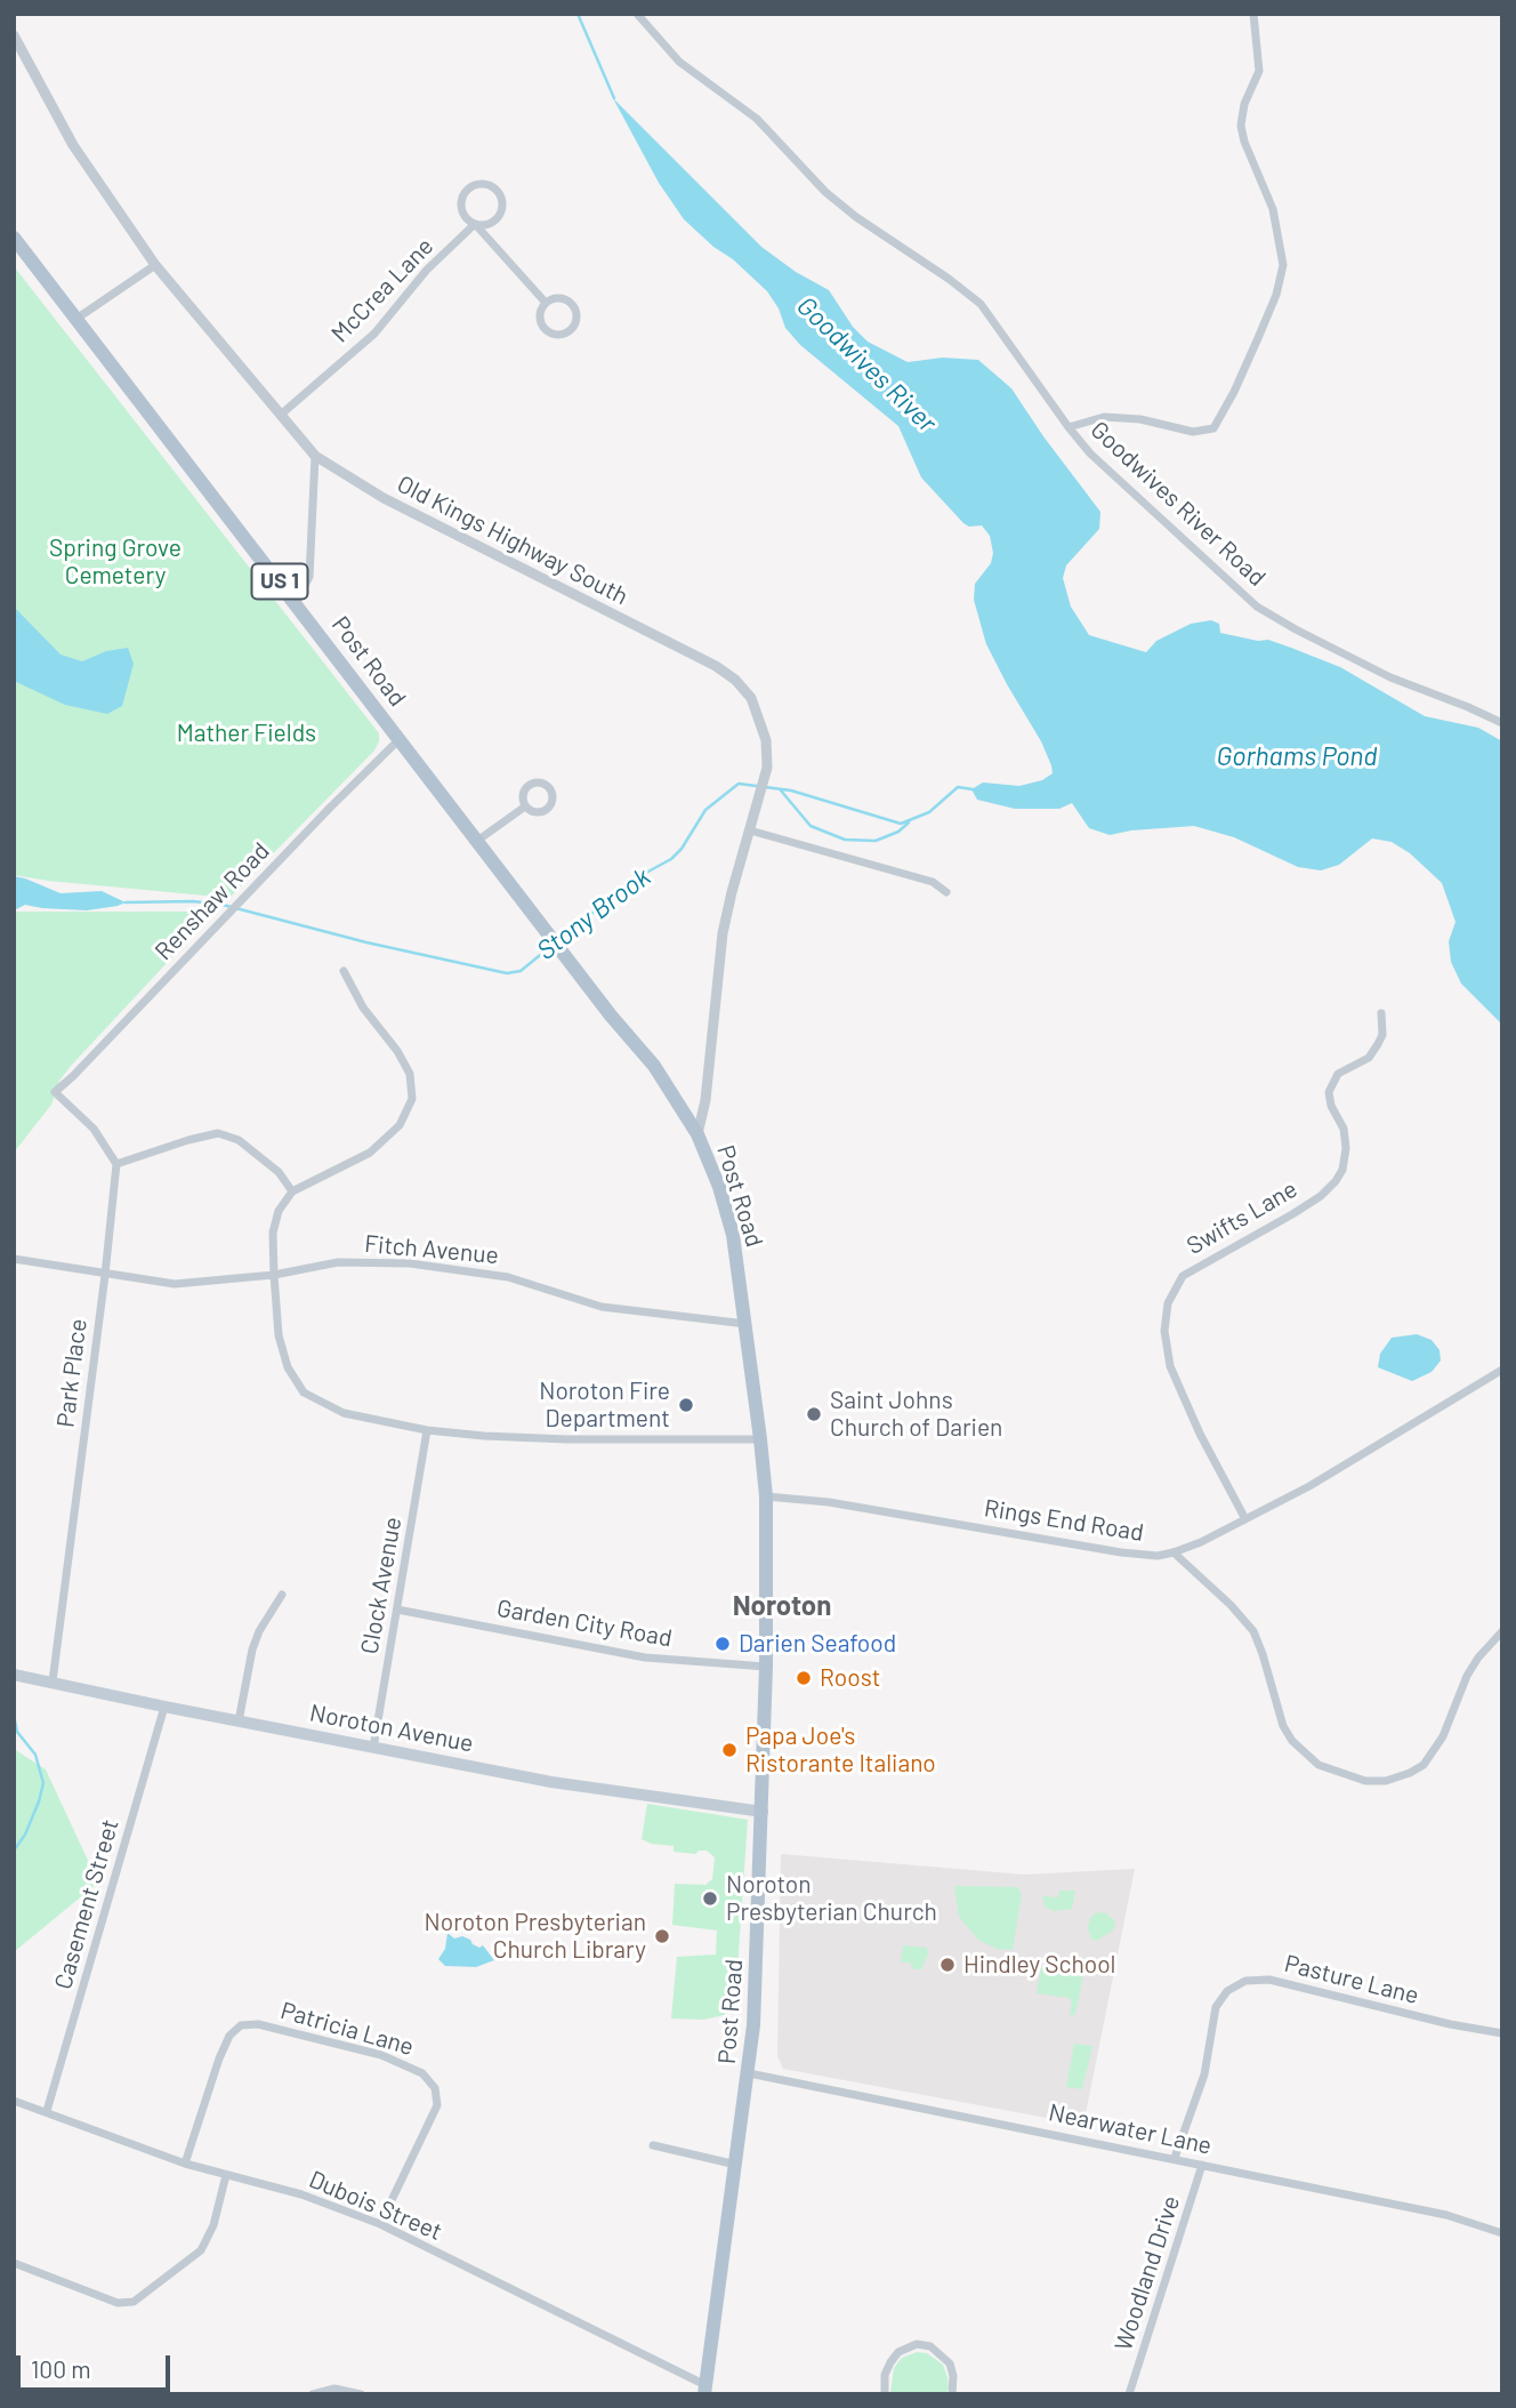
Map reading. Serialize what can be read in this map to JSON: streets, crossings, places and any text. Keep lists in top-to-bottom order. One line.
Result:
{"streets":{"main road":["US 1","Post Road","Noroton Avenue"],"street":["McCrea Lane","Goodwives River Road","Old Kings Highway South","Renshaw Road","Swifts Lane","Fitch Avenue","Park Place","Rings End Road","Clock Avenue","Garden City Road","Casement Street","Pasture Lane","Patricia Lane","Nearwater Lane","Dubois Street","Woodland Drive"]},"crossings":[["McCrea Lane","Old Kings Highway South"],["Old Kings Highway South","Post Road"],["Post Road","Renshaw Road"],["Post Road","Fitch Avenue"],["Post Road","Rings End Road"],["Post Road","Garden City Road"],["Post Road","Noroton Avenue"],["Post Road","Nearwater Lane"],["Post Road","Dubois Street"],["Renshaw Road","Park Place"],["Swifts Lane","Rings End Road"],["Fitch Avenue","Park Place"],["Park Place","Noroton Avenue"],["Clock Avenue","Garden City Road"],["Clock Avenue","Noroton Avenue"],["Noroton Avenue","Casement Street"],["Casement Street","Dubois Street"],["Pasture Lane","Nearwater Lane"],["Patricia Lane","Dubois Street"],["Nearwater Lane","Woodland Drive"]],"districts":["Noroton"],"water":["Goodwives River","Gorhams Pond","Stony Brook"],"parks":["Spring Grove Cemetery","Mather Fields"],"places":["Noroton Fire Department","Saint Johns Church of Darien","Darien Seafood","Roost","Papa Joe's Ristorante Italiano","Noroton Presbyterian Church","Noroton Presbyterian Church Library","Hindley School"],"scale_bar":"100 m"}
